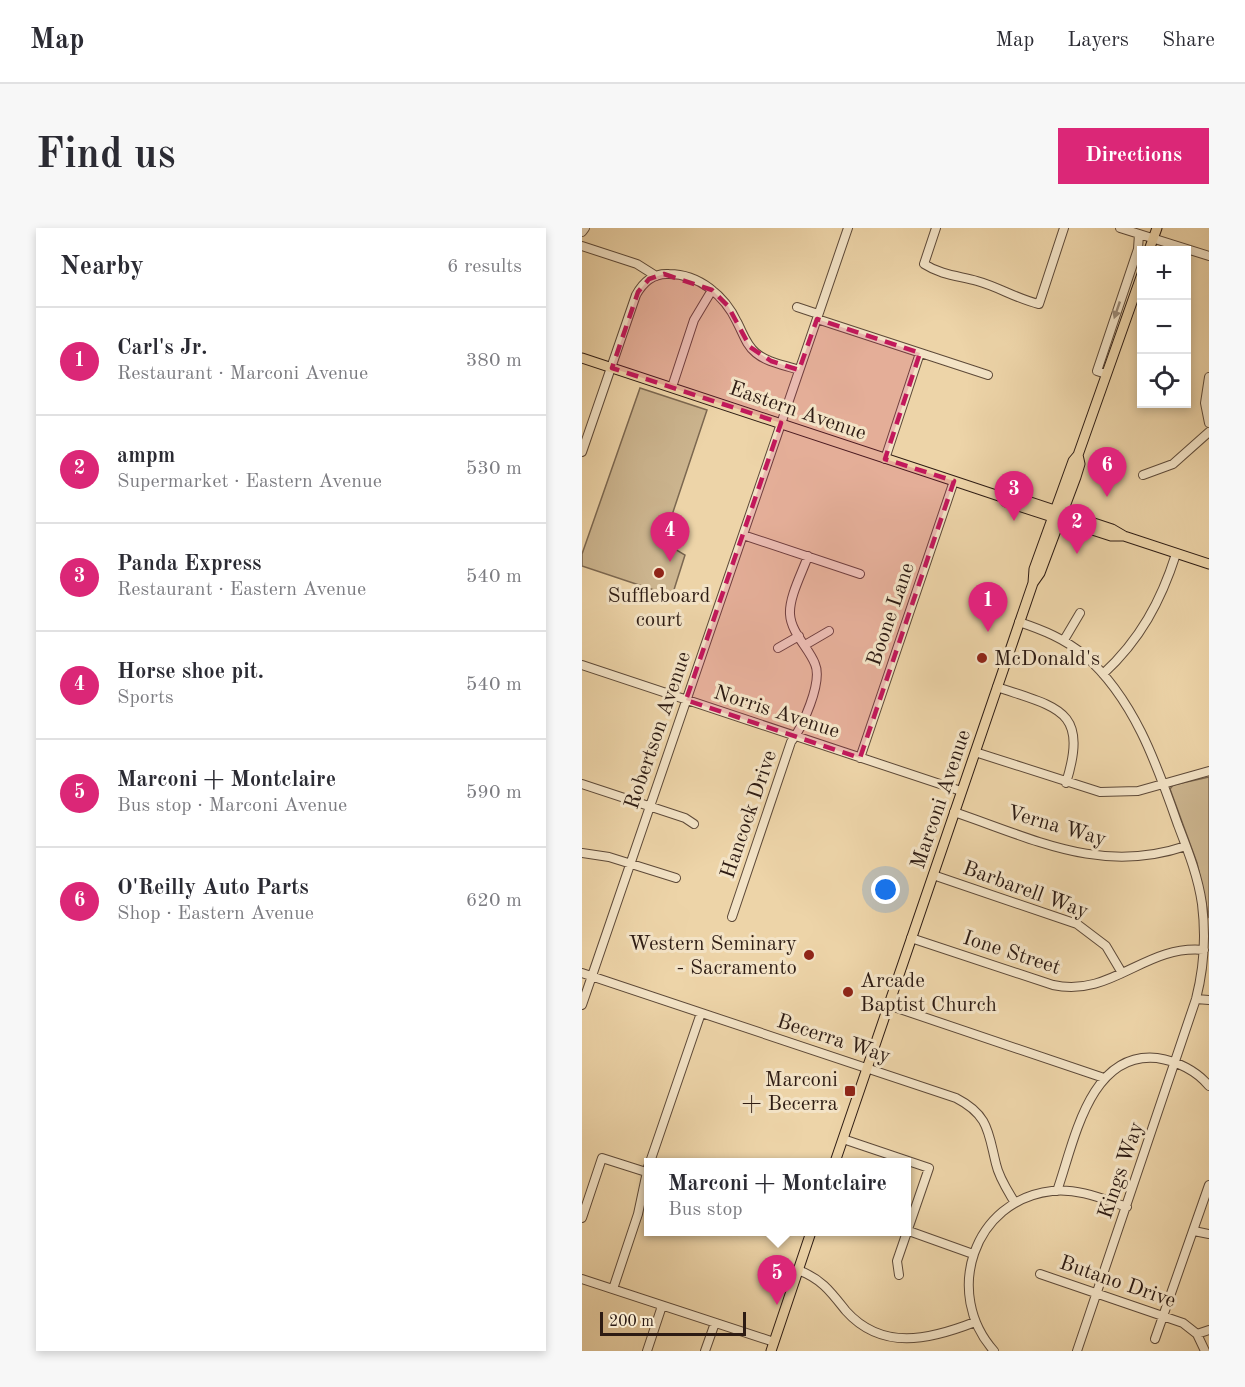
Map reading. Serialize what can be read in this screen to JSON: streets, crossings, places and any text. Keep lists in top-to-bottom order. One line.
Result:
{"streets":{"main road":["Eastern Avenue","Marconi Avenue"],"street":["Boone Lane","Norris Avenue","Robertson Avenue","Hancock Drive","Verna Way","Barbarell Way","Ione Street","Becerra Way","Kings Way","Butano Drive"]},"crossings":[["Eastern Avenue","Boone Lane"],["Eastern Avenue","Robertson Avenue"],["Eastern Avenue","Marconi Avenue"],["Boone Lane","Norris Avenue"],["Norris Avenue","Robertson Avenue"],["Norris Avenue","Marconi Avenue"],["Norris Avenue","Hancock Drive"],["Robertson Avenue","Becerra Way"],["Marconi Avenue","Verna Way"],["Marconi Avenue","Barbarell Way"],["Marconi Avenue","Ione Street"],["Marconi Avenue","Becerra Way"],["Marconi Avenue","Kings Way"],["Verna Way","Kings Way"],["Barbarell Way","Ione Street"],["Ione Street","Kings Way"],["Kings Way","Butano Drive"]],"places":{"other":["Suffleboard court","McDonald's","Western Seminary - Sacramento","Arcade Baptist Church"],"transit":["Marconi + Becerra"]},"scale_bar":"200 m","page":{"header":"Map","nav":["Map","Layers","Share"],"buttons":"Directions","title":"Find us","heading":["Nearby","6 results"],"map_buttons":["+","−"],"list":[{"mark":"1","name":"Carl's Jr.","note":"Restaurant · Marconi Avenue","value":"380 m"},{"mark":"2","name":"ampm","note":"Supermarket · Eastern Avenue","value":"530 m"},{"mark":"3","name":"Panda Express","note":"Restaurant · Eastern Avenue","value":"540 m"},{"mark":"4","name":"Horse shoe pit.","note":"Sports","value":"540 m"},{"mark":"5","name":"Marconi + Montclaire","note":"Bus stop · Marconi Avenue","value":"590 m"},{"mark":"6","name":"O'Reilly Auto Parts","note":"Shop · Eastern Avenue","value":"620 m"}],"pins":["6","3","2","4","1","5"],"popup":["Marconi + Montclaire","Bus stop"],"scale":"200 m"}}
